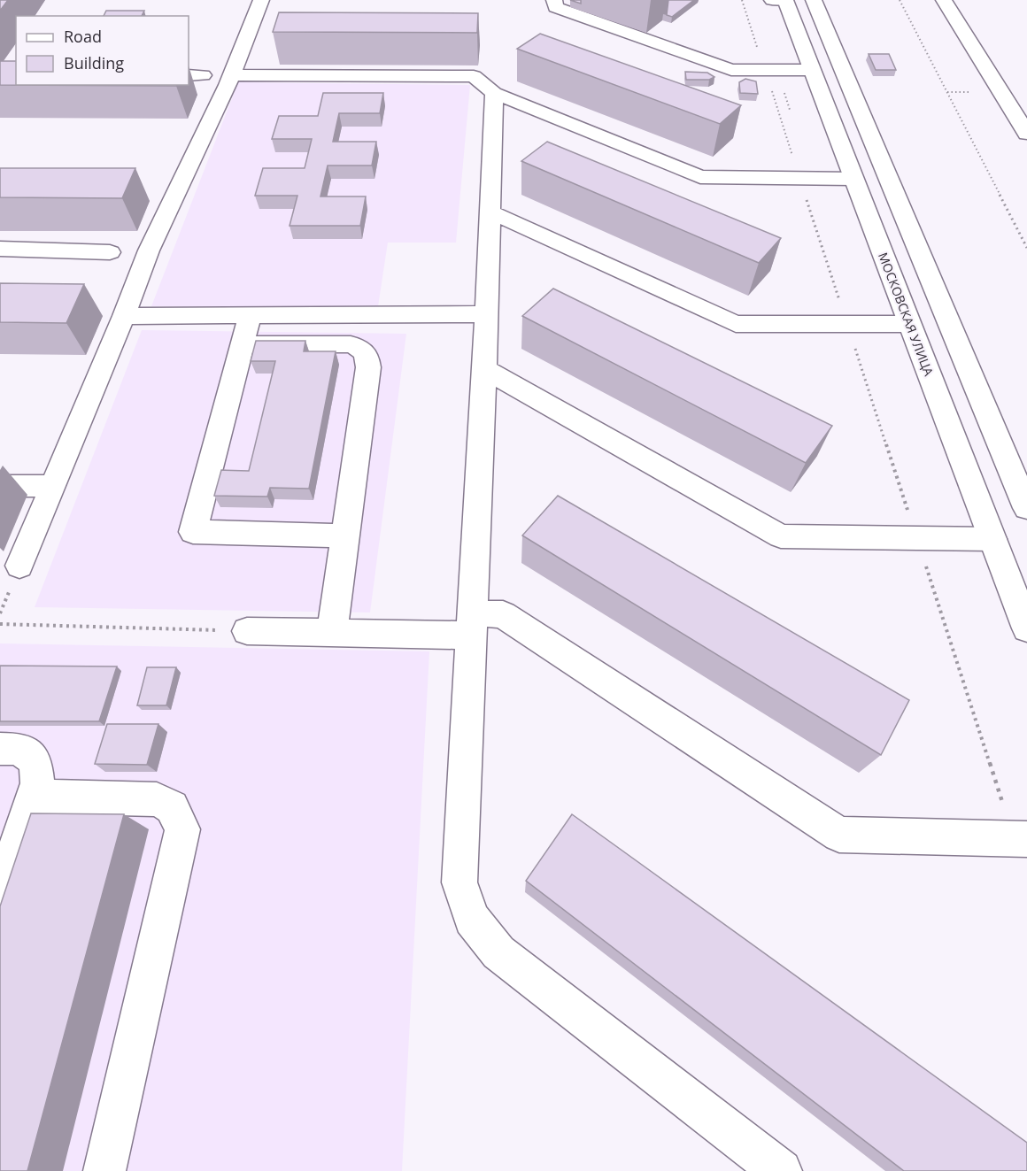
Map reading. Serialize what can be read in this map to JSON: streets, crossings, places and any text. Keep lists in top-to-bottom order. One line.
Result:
{"streets":{"main road":["МОСКОВСКАЯ УЛИЦА"]},"legend":["Road","Building"]}
